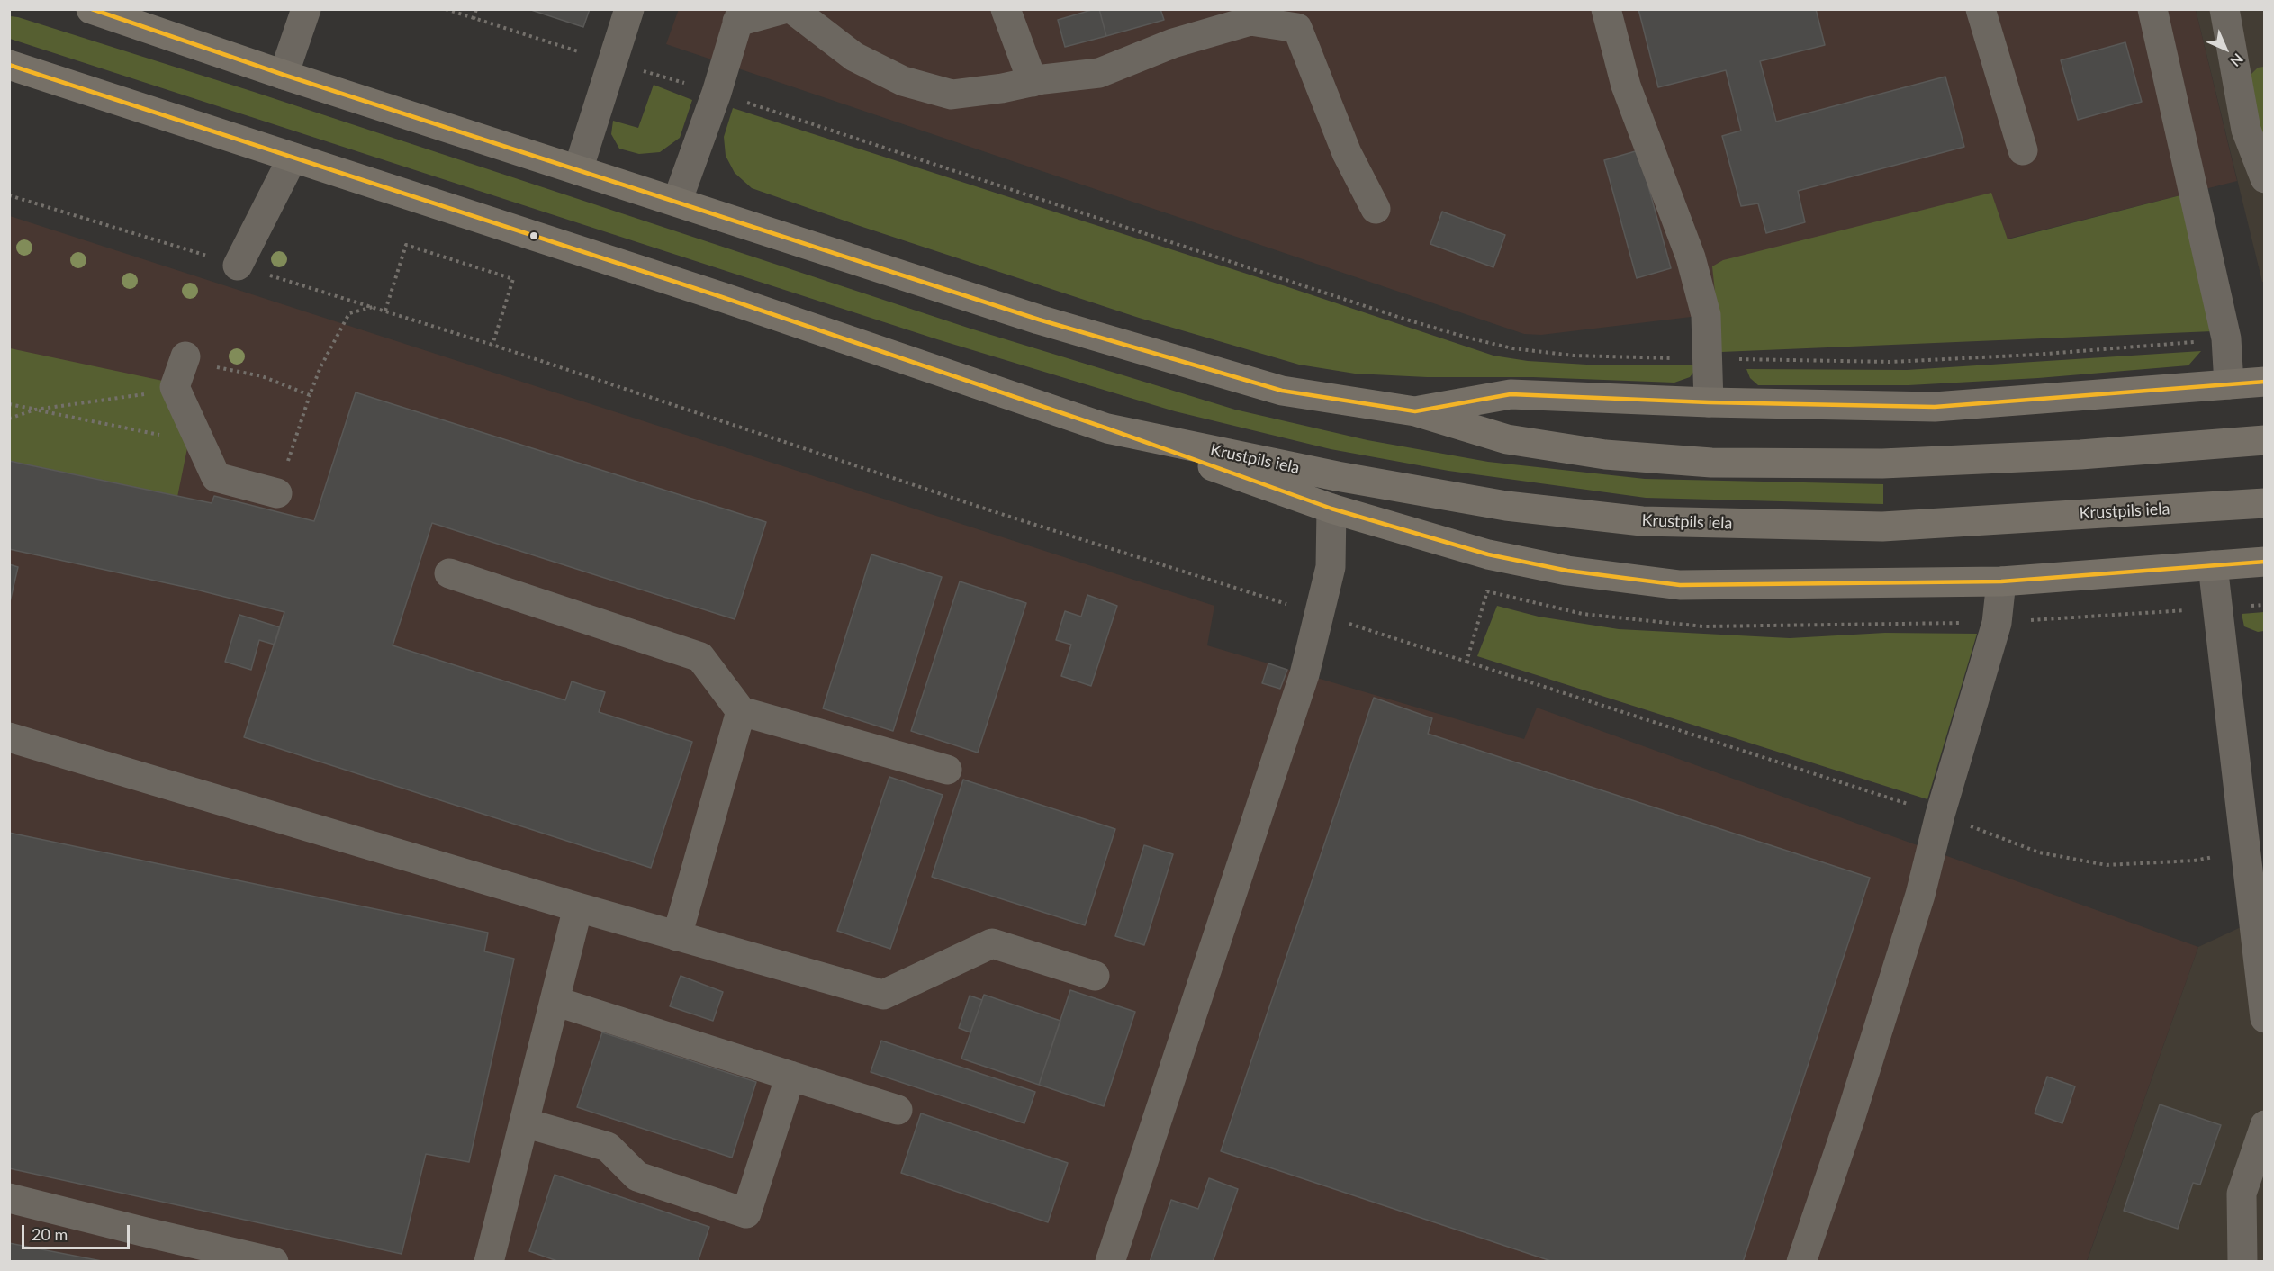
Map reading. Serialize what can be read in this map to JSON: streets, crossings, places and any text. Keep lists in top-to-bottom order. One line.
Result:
{"streets":{"main road":["Krustpils iela"]},"scale_bar":"20 m","north":"bottom right"}
